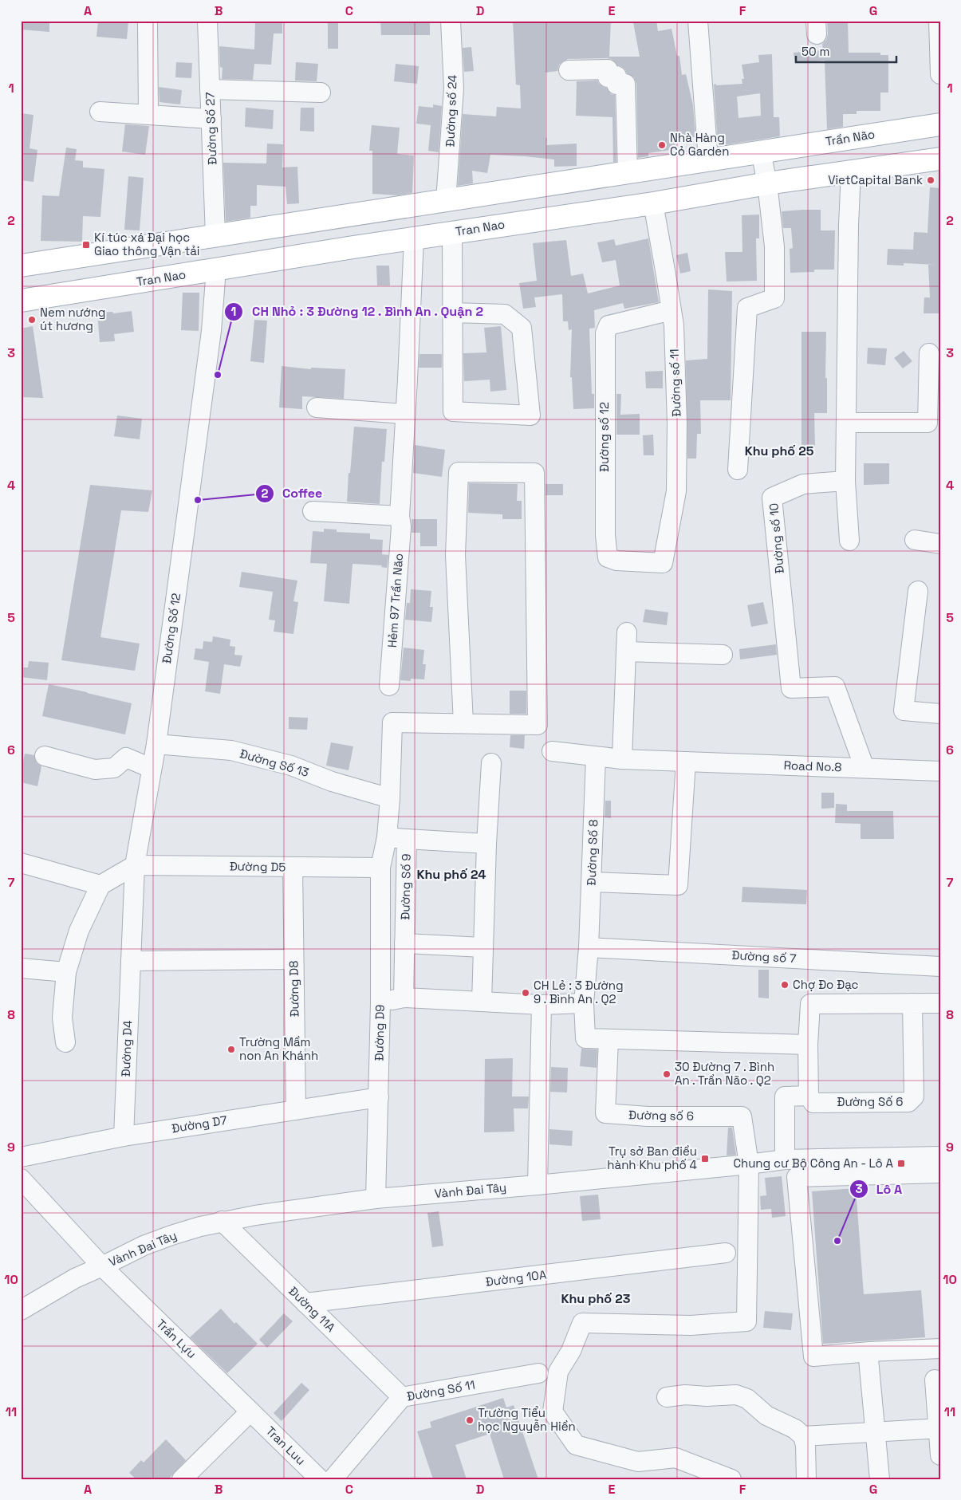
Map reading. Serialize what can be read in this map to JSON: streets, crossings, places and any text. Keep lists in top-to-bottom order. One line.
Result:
{"streets":{"main road":["Trần Não","Tran Nao"],"street":["Đường số 24","Đường Số 27","Đường số 11","Đường số 12","Đường số 10","Hẻm 97 Trần Não","Đường Số 12","Đường Số 13","Road No.8","Đường Số 8","Đường D5","Đường Số 9","Đường số 7","Đường D8","Đường D9","Đường D4","Đường Số 6","Đường số 6","Đường D7","Vành Đai Tây","Đường 10A","Đường 11A","Trần Lựu","Đường Số 11","Tran Luu"]},"crossings":[["Tran Nao","Đường số 11"],["Tran Nao","Hẻm 97 Trần Não"],["Tran Nao","Đường Số 12"],["Đường số 11","Đường số 12"],["Đường số 10","Road No.8"],["Đường Số 12","Đường Số 13"],["Đường Số 12","Đường D5"],["Đường Số 12","Đường D4"],["Road No.8","Đường Số 8"],["Đường Số 8","Đường số 7"],["Đường Số 8","Đường số 6"],["Đường D5","Đường D8"],["Đường D5","Đường D9"],["Đường D5","Đường D4"],["Đường Số 9","Đường D9"],["Đường D8","Đường D7"],["Đường D9","Đường D7"],["Đường D9","Vành Đai Tây"],["Đường D4","Đường D7"],["Đường số 6","Vành Đai Tây"],["Vành Đai Tây","Đường 11A"],["Vành Đai Tây","Trần Lựu"],["Đường 10A","Đường 11A"],["Đường 11A","Đường Số 11"],["Trần Lựu","Tran Luu"]],"districts":["Khu phố 25","Khu phố 24","Khu phố 23"],"places":{"other":["Nhà Hàng Cỏ Garden","VietCapital Bank","Nem nướng út hương","CH Nhỏ : 3 Đường 12 . Bình An . Quận 2","Coffee","Chợ Đo Đạc","CH Lẻ : 3 Đường 9 . Bình An . Q2","Trường Mầm non An Khánh","30 Đường 7 . Bình An . Trần Não . Q2","Lô A","Trường Tiểu học Nguyễn Hiền"],"transit":["Kí túc xá Đại học Giao thông Vận tải","Trụ sở Ban điều hành Khu phố 4","Chung cư Bộ Công An - Lô A"]},"scale_bar":"50 m","grid":{"columns":["A","B","C","D","E","F","G"],"rows":["1","2","3","4","5","6","7","8","9","10","11"]}}
